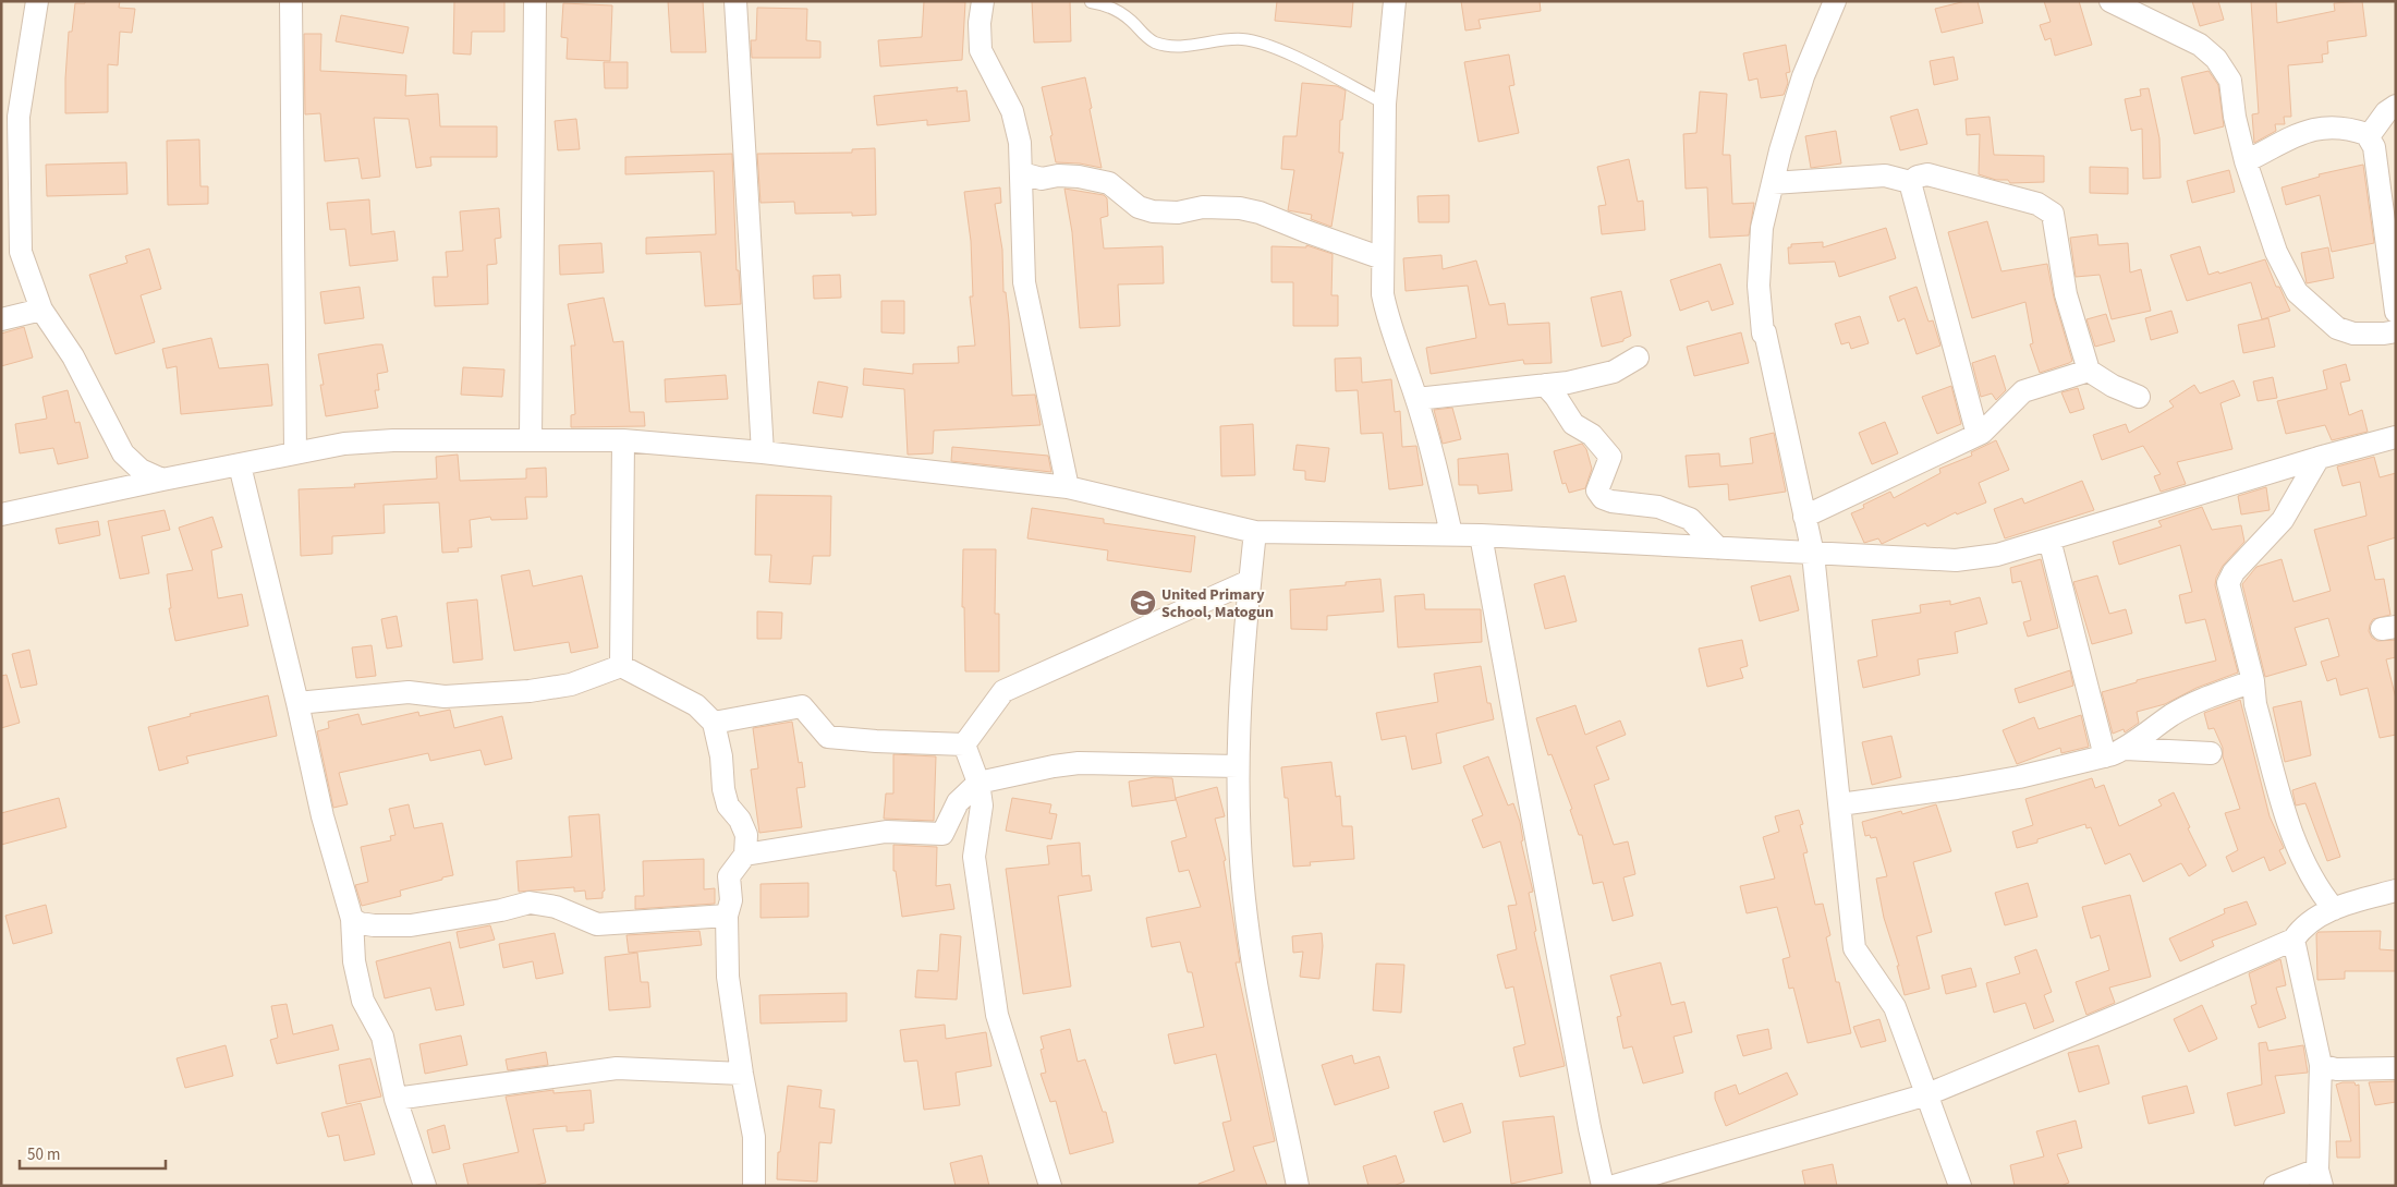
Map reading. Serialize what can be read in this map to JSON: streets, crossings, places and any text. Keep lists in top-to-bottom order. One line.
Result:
{"places":{"school or university":["United Primary School, Matogun"]},"scale_bar":"50 m"}
